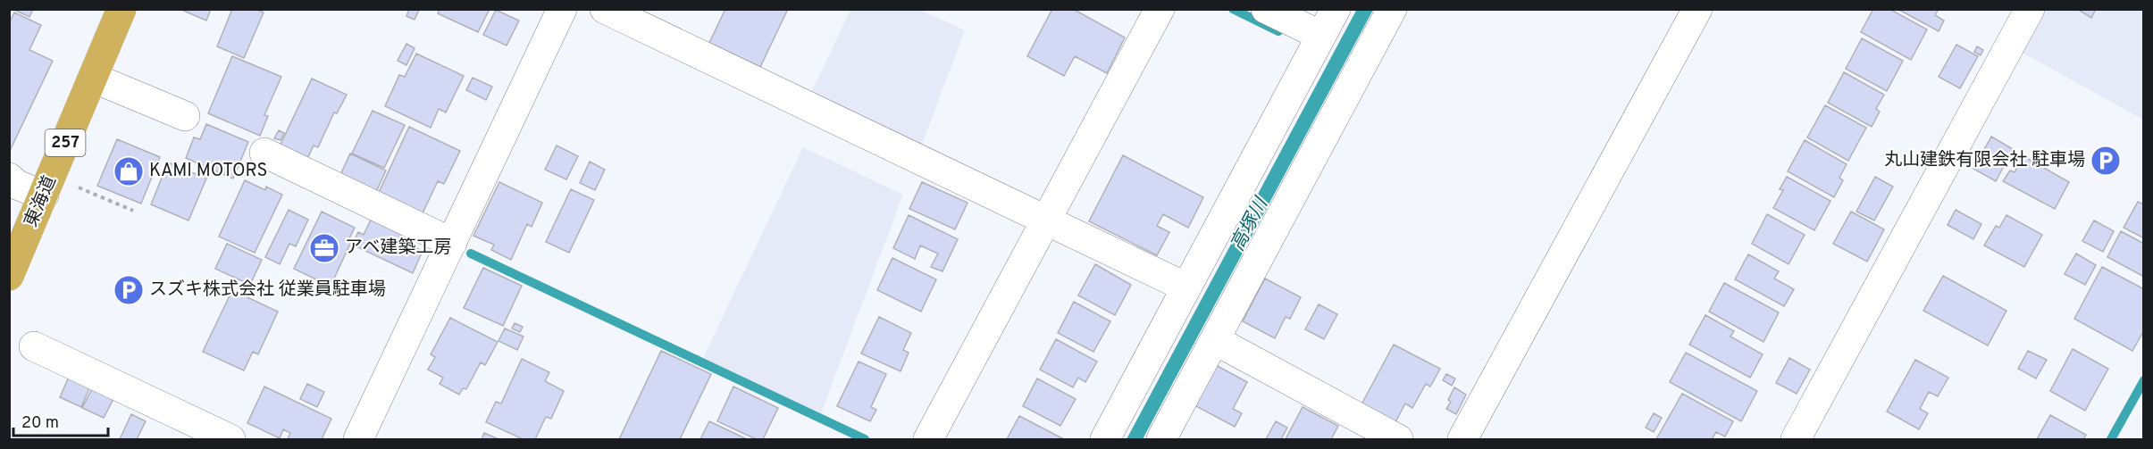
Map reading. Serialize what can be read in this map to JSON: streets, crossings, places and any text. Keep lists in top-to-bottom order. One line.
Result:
{"streets":{"highway":["257","東海道"]},"water":["高塚川"],"places":{"parking":["丸山建鉄有限会社 駐車場","スズキ株式会社 従業員駐車場"],"shop":["KAMI MOTORS"],"office":["アベ建築工房"]},"scale_bar":"20 m"}
